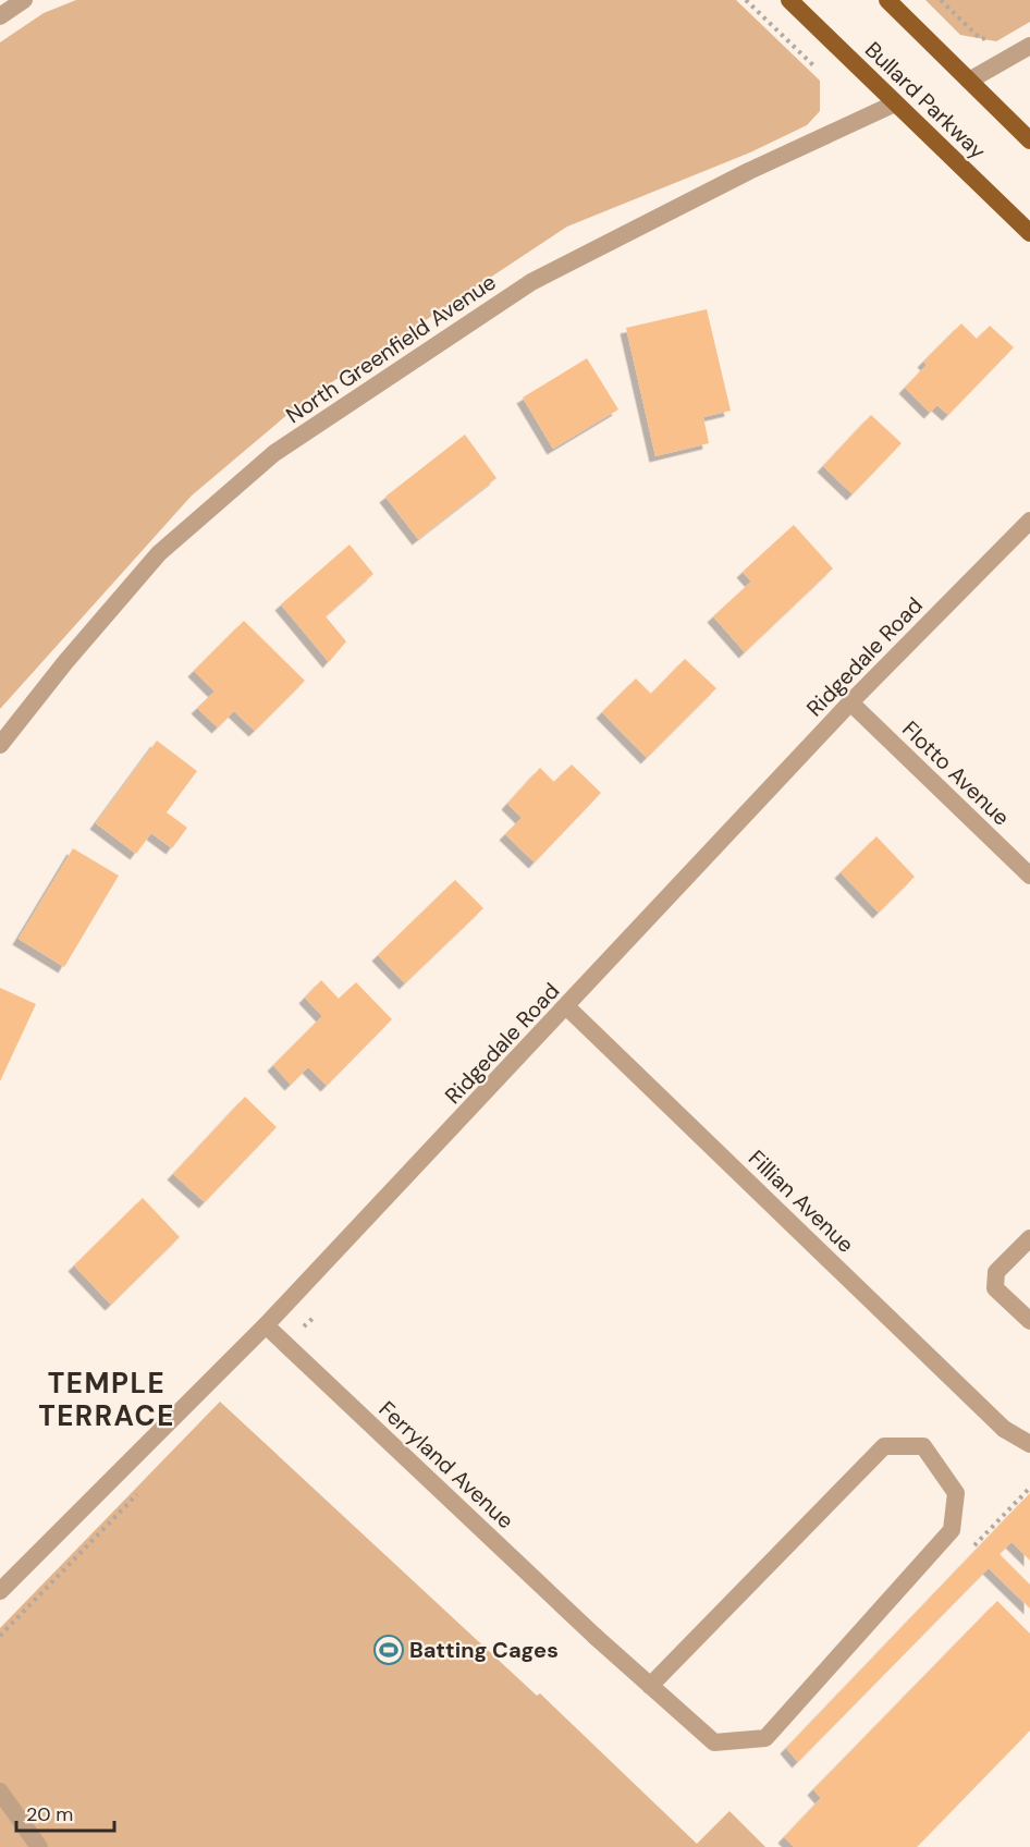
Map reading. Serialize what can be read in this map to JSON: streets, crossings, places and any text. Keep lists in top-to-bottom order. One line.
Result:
{"streets":{"main road":["Bullard Parkway"],"street":["North Greenfield Avenue","Ridgedale Road","Flotto Avenue","Fillian Avenue","Ferryland Avenue"]},"crossings":[["Bullard Parkway","North Greenfield Avenue"],["Ridgedale Road","Flotto Avenue"],["Ridgedale Road","Fillian Avenue"],["Ridgedale Road","Ferryland Avenue"]],"districts":["TEMPLE TERRACE"],"places":{"sports":["Batting Cages"]},"scale_bar":"20 m"}
